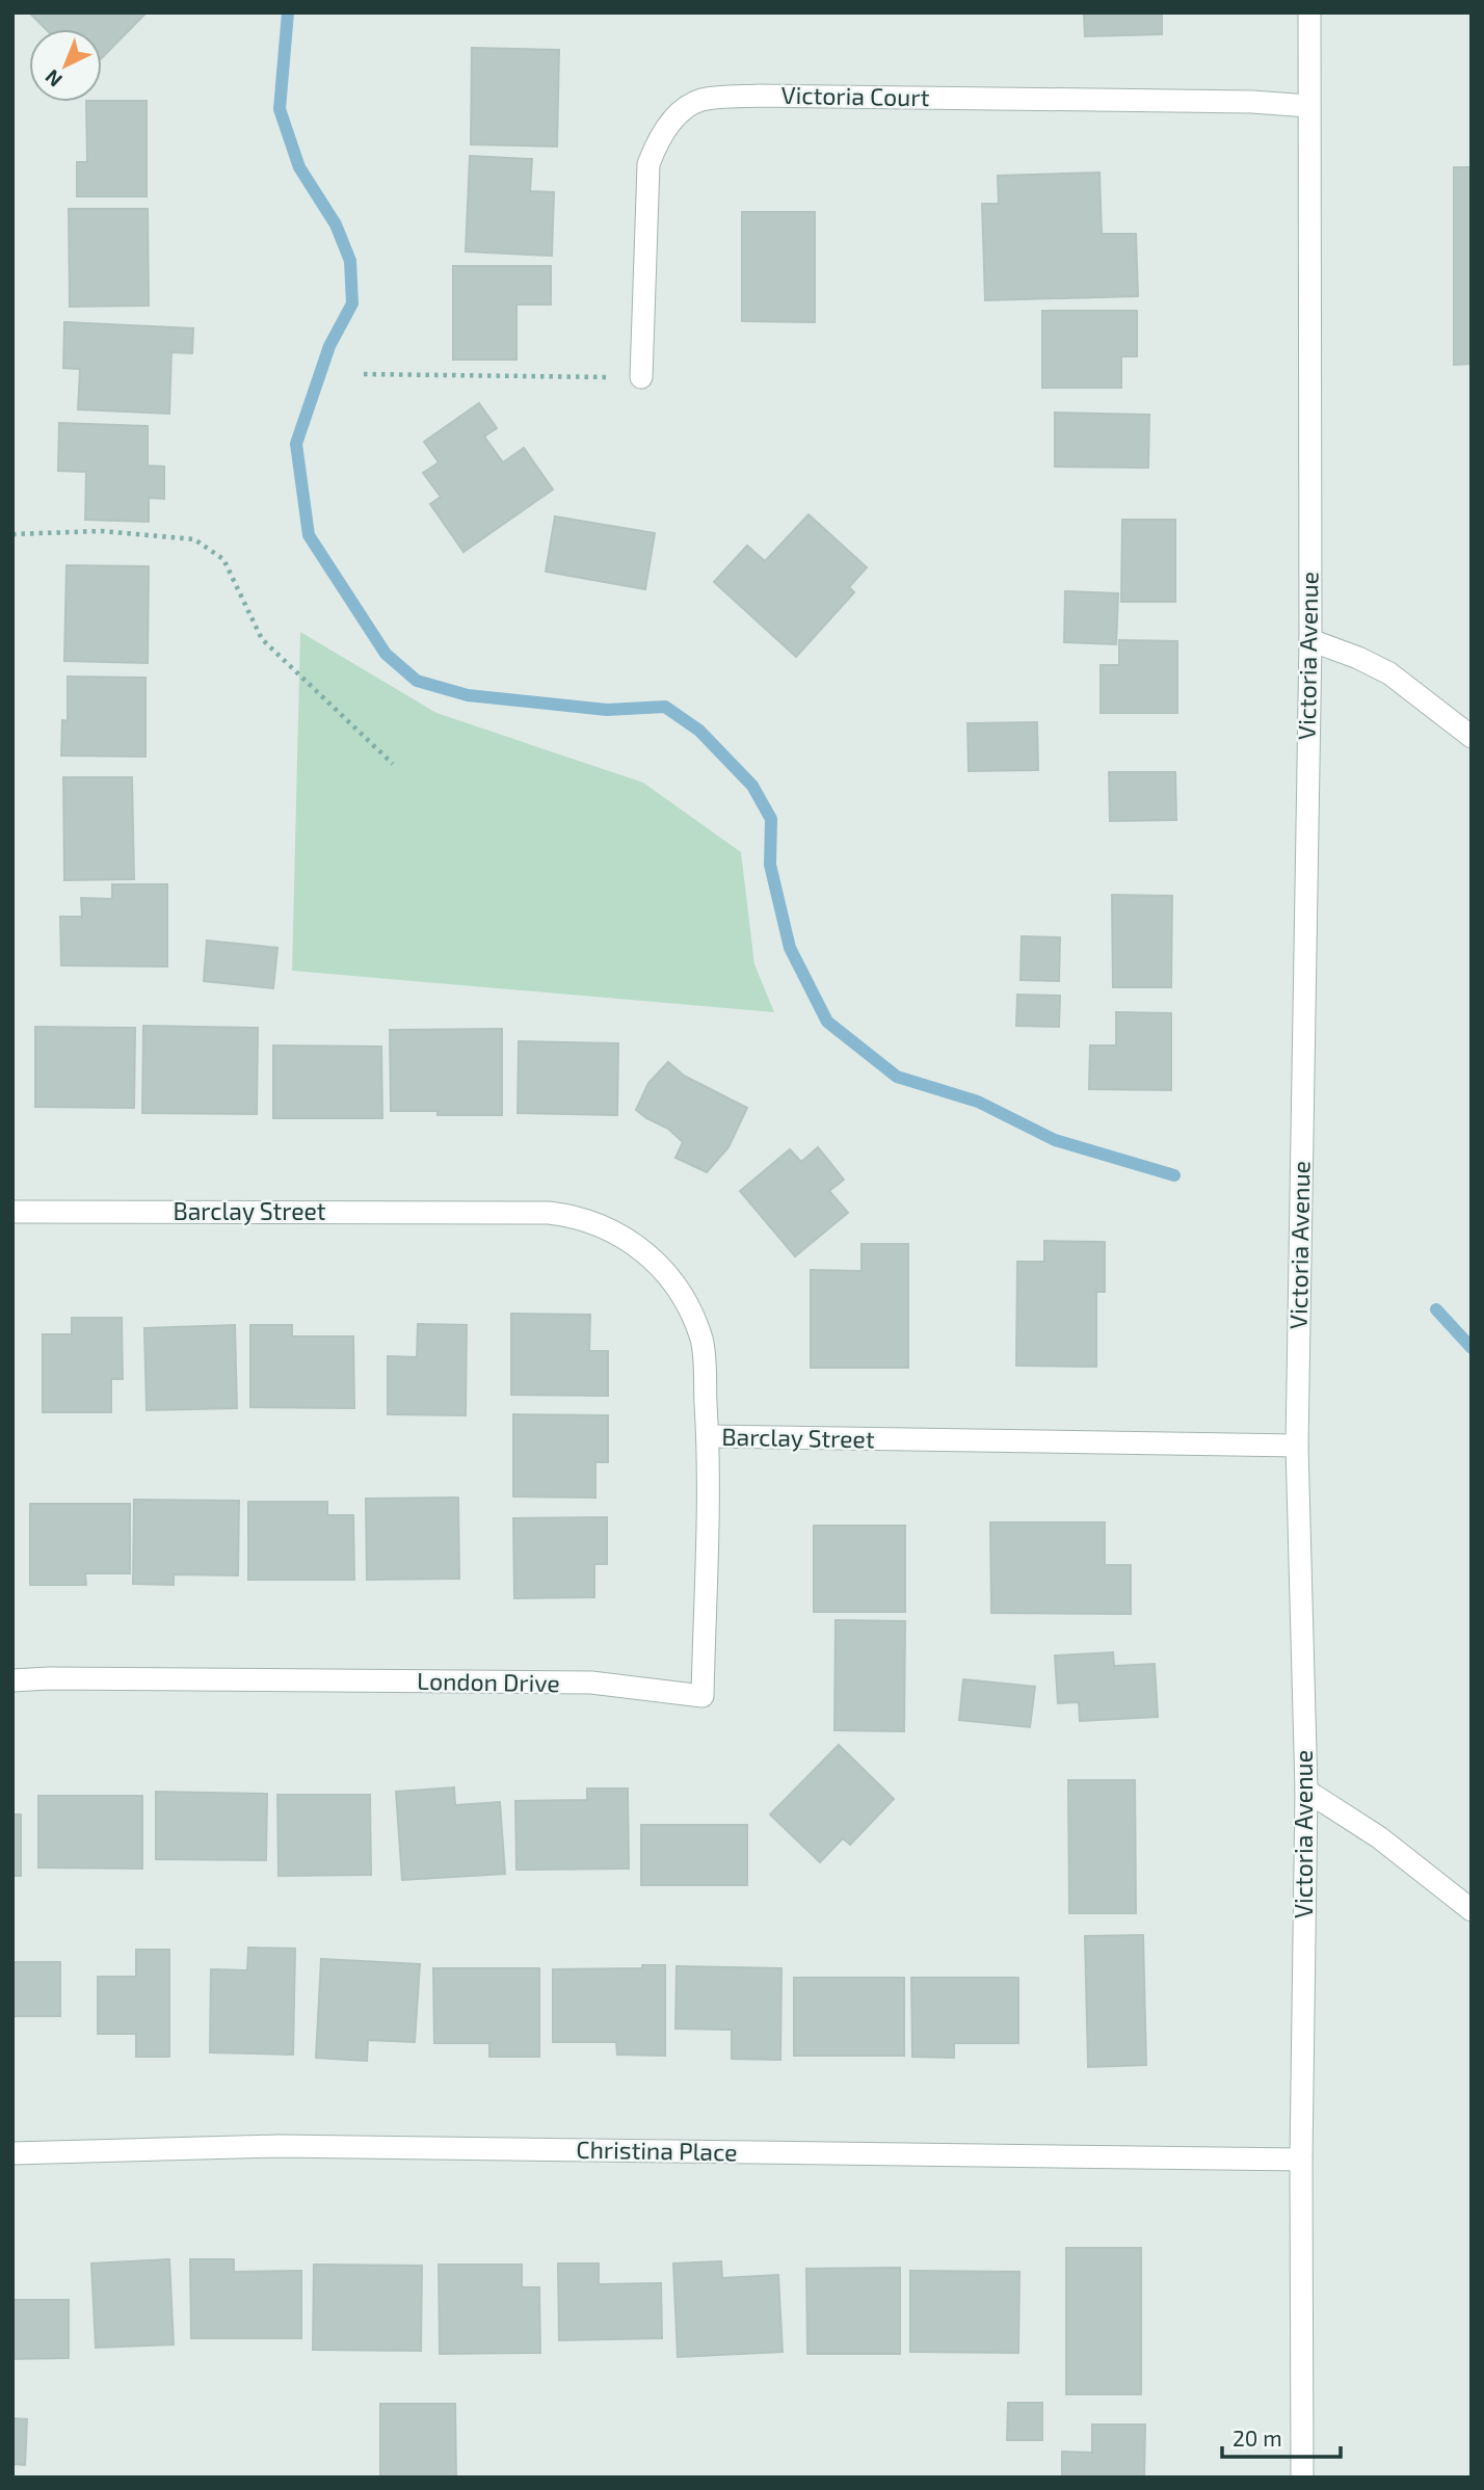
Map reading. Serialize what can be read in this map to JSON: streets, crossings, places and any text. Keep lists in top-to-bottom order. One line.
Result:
{"streets":{"street":["Victoria Court","Victoria Avenue","Barclay Street","London Drive","Christina Place"]},"crossings":[["Victoria Court","Victoria Avenue"],["Victoria Avenue","Barclay Street"],["Victoria Avenue","Christina Place"],["Barclay Street","London Drive"]],"scale_bar":"20 m","north":"bottom left"}
